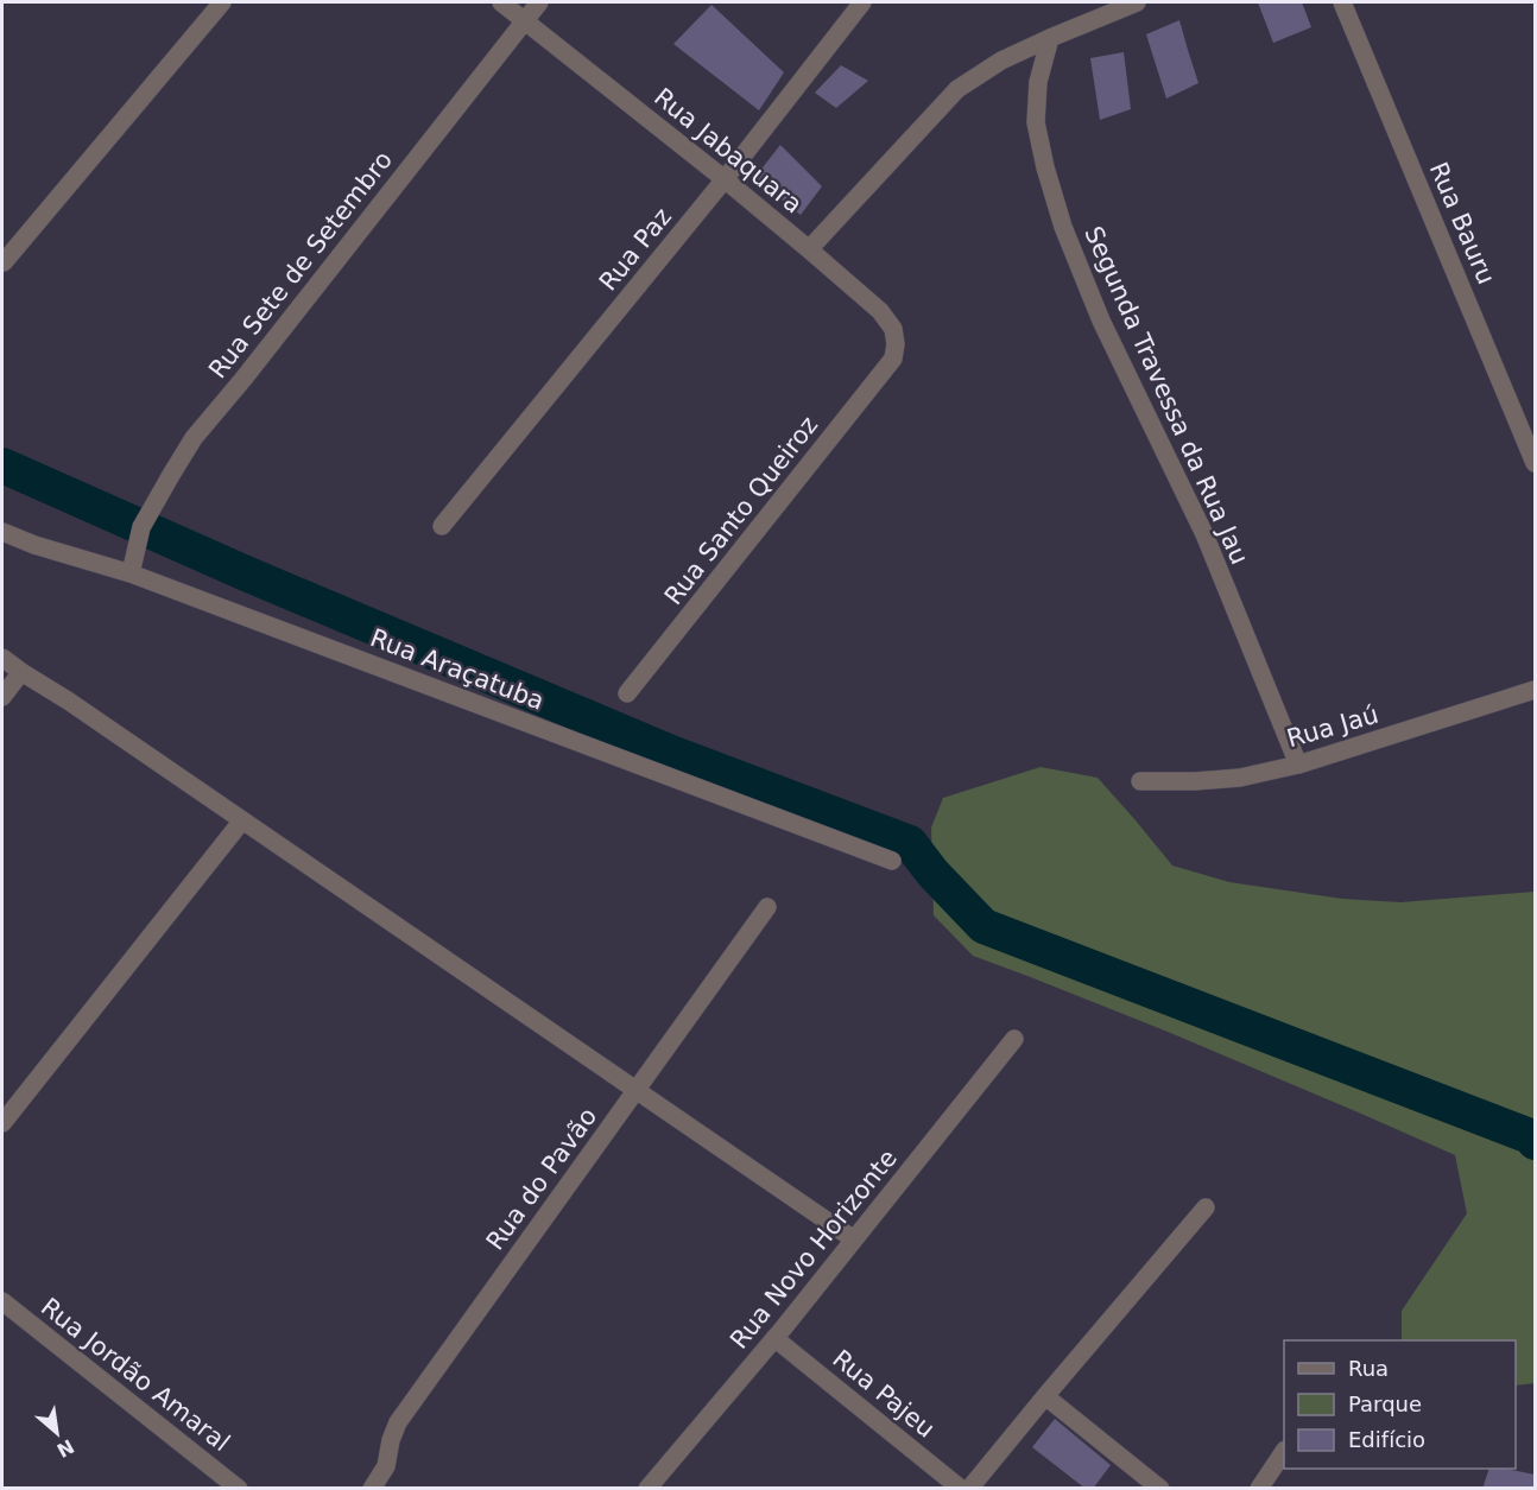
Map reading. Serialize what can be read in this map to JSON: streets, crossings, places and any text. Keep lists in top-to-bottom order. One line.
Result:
{"streets":{"street":["Rua Jabaquara","Rua Bauru","Rua Paz","Rua Sete de Setembro","Segunda Travessa da Rua Jau","Rua Santo Queiroz","Rua Araçatuba","Rua Jaú","Rua do Pavão","Rua Novo Horizonte","Rua Jordão Amaral","Rua Pajeu"]},"crossings":[["Rua Jabaquara","Rua Paz"],["Rua Jabaquara","Rua Sete de Setembro"],["Rua Jabaquara","Rua Santo Queiroz"],["Rua Sete de Setembro","Rua Araçatuba"],["Segunda Travessa da Rua Jau","Rua Jaú"],["Rua Novo Horizonte","Rua Pajeu"]],"legend":["Rua","Parque","Edifício"],"north":"bottom right"}
